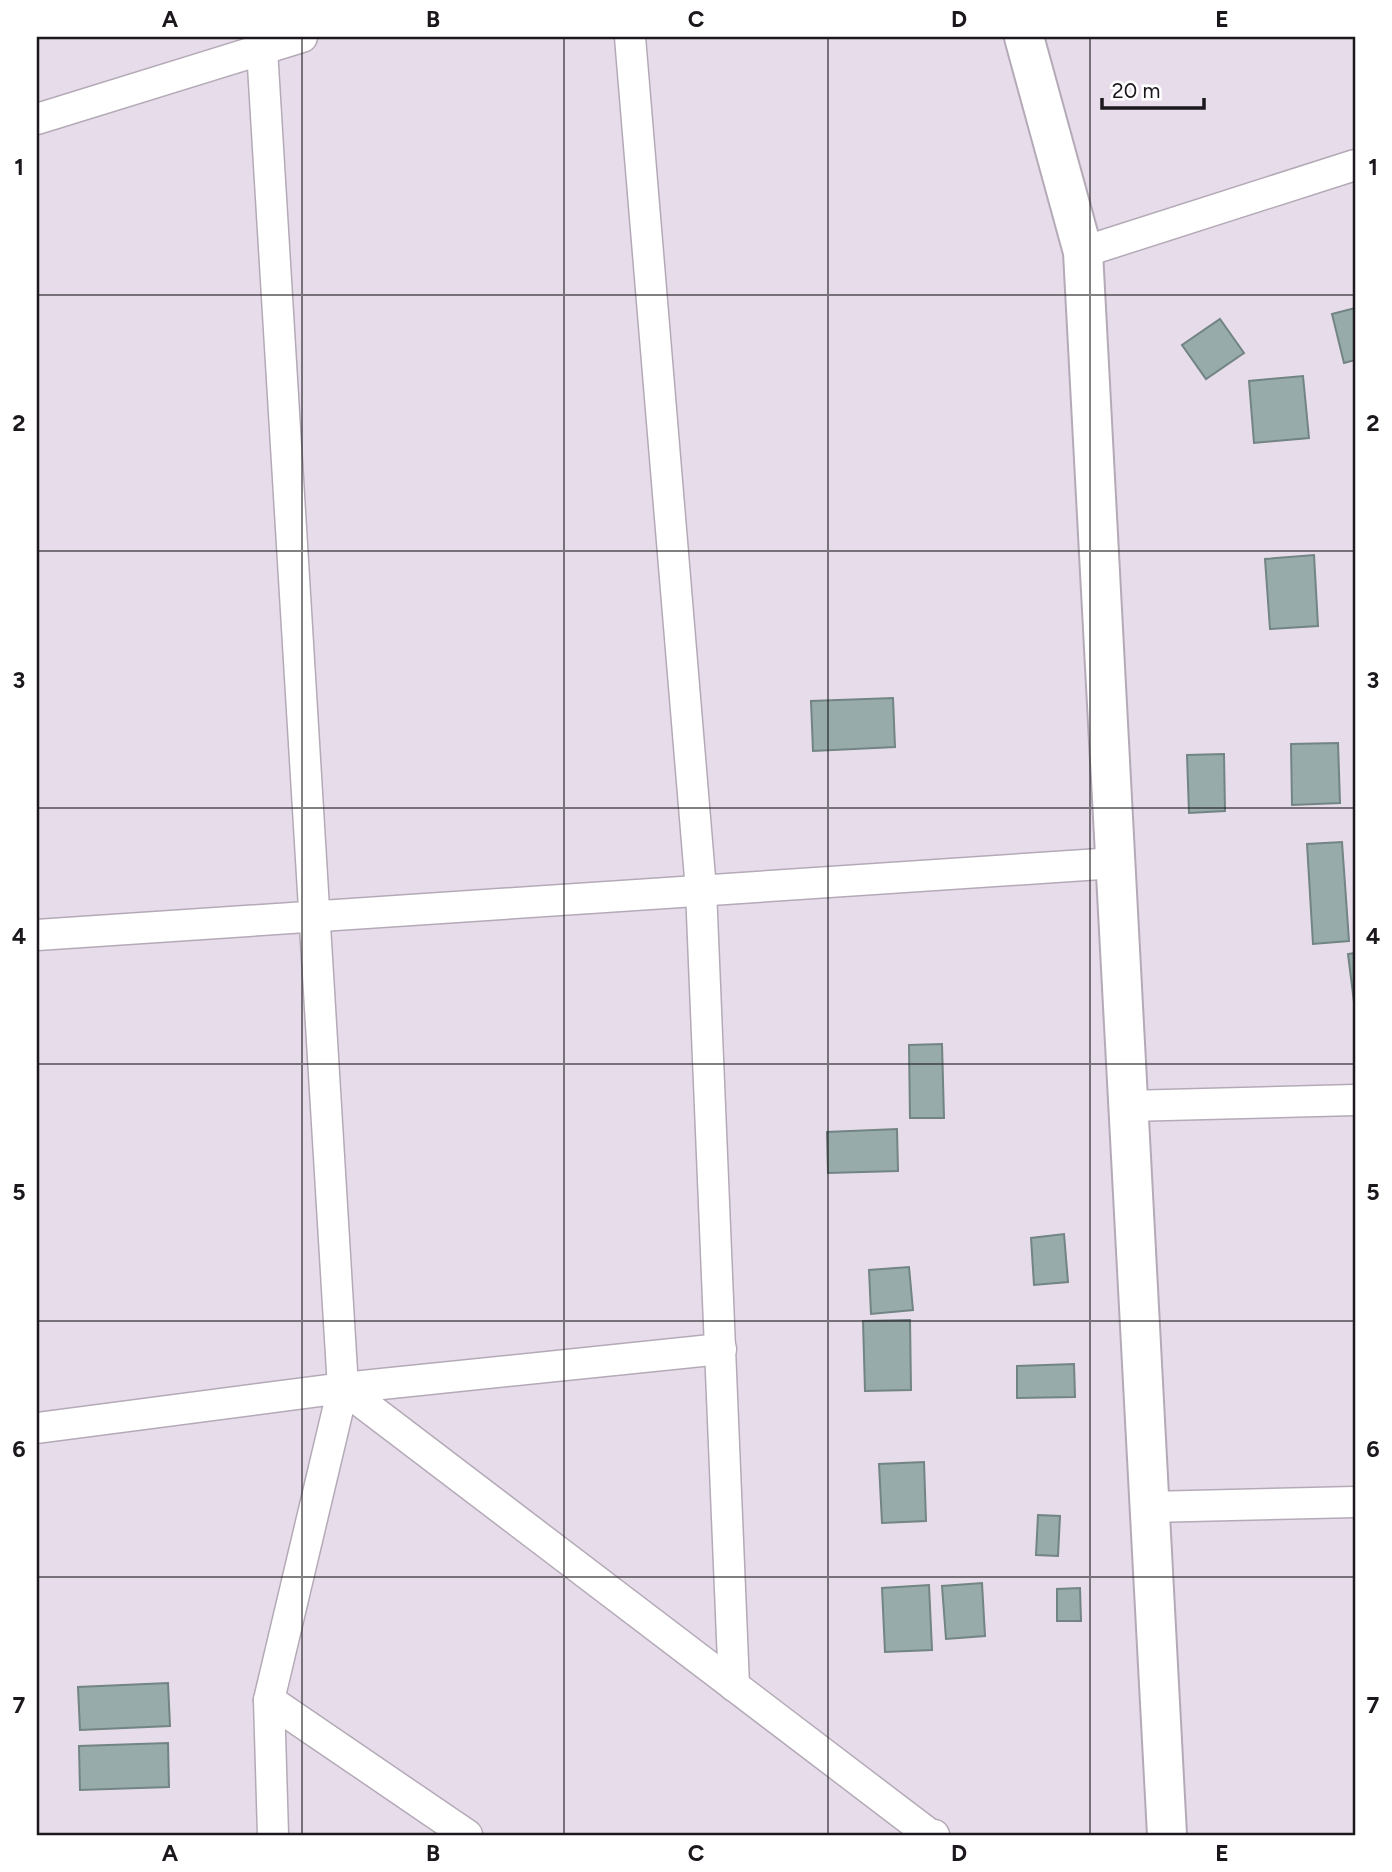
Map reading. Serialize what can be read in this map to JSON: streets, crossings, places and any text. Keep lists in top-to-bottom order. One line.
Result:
{"scale_bar":"20 m","grid":{"columns":["A","B","C","D","E"],"rows":["1","2","3","4","5","6","7"]}}
